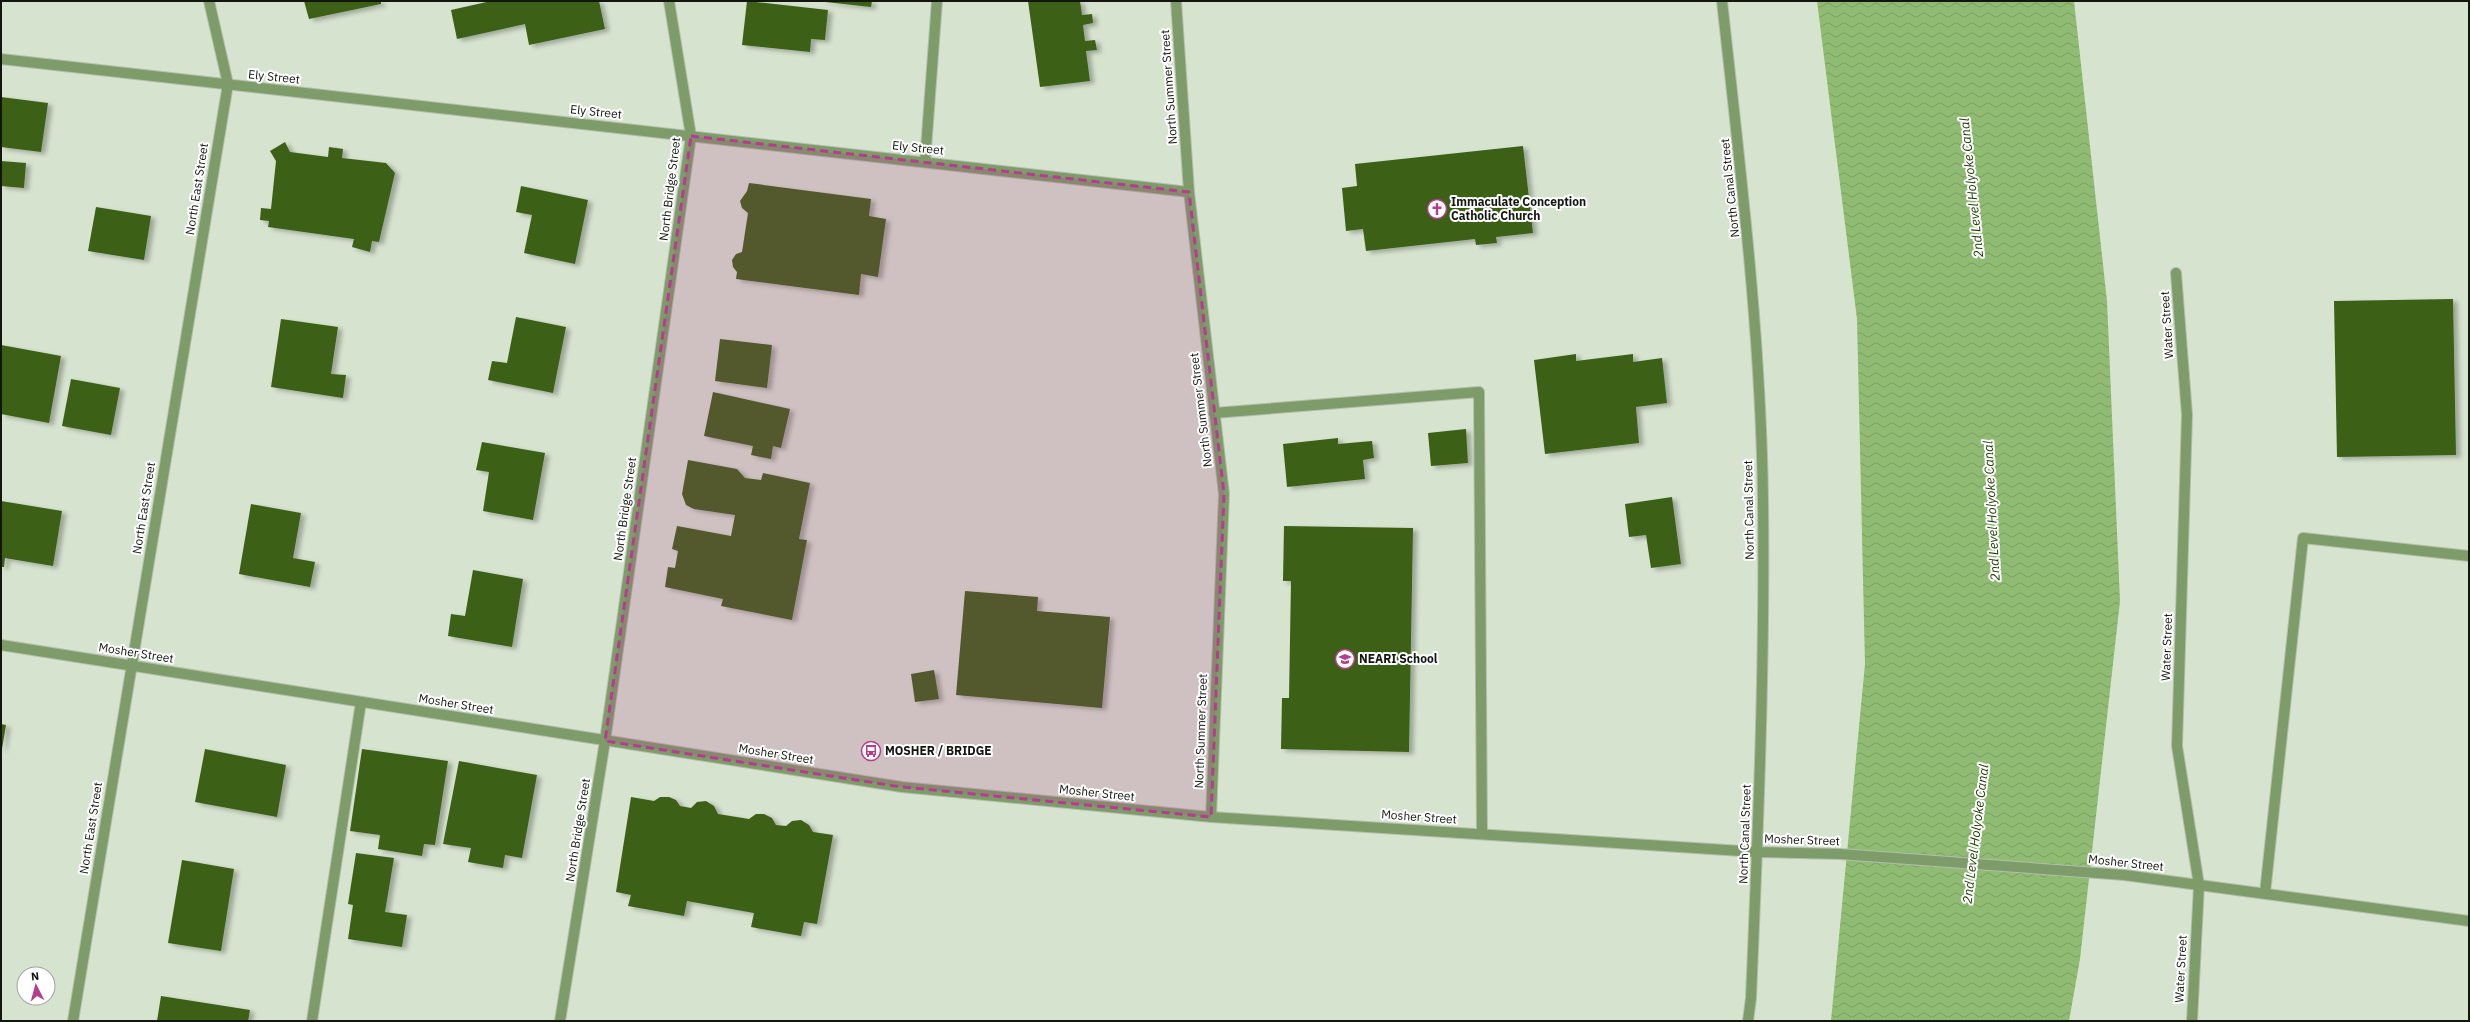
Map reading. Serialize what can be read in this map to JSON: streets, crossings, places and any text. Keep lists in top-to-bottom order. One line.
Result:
{"streets":{"street":["Ely Street","North Summer Street","North Canal Street","North East Street","North Bridge Street","Water Street","Mosher Street"]},"crossings":[["Ely Street","North Summer Street"],["Ely Street","North East Street"],["Ely Street","North Bridge Street"],["North Summer Street","Mosher Street"],["North Canal Street","Mosher Street"],["North East Street","Mosher Street"],["North Bridge Street","Mosher Street"],["Water Street","Mosher Street"]],"water":["2nd Level Holyoke Canal"],"places":{"church":["Immaculate Conception Catholic Church"],"school or university":["NEARI School"],"bus stop":["MOSHER / BRIDGE"]},"north":"top"}
